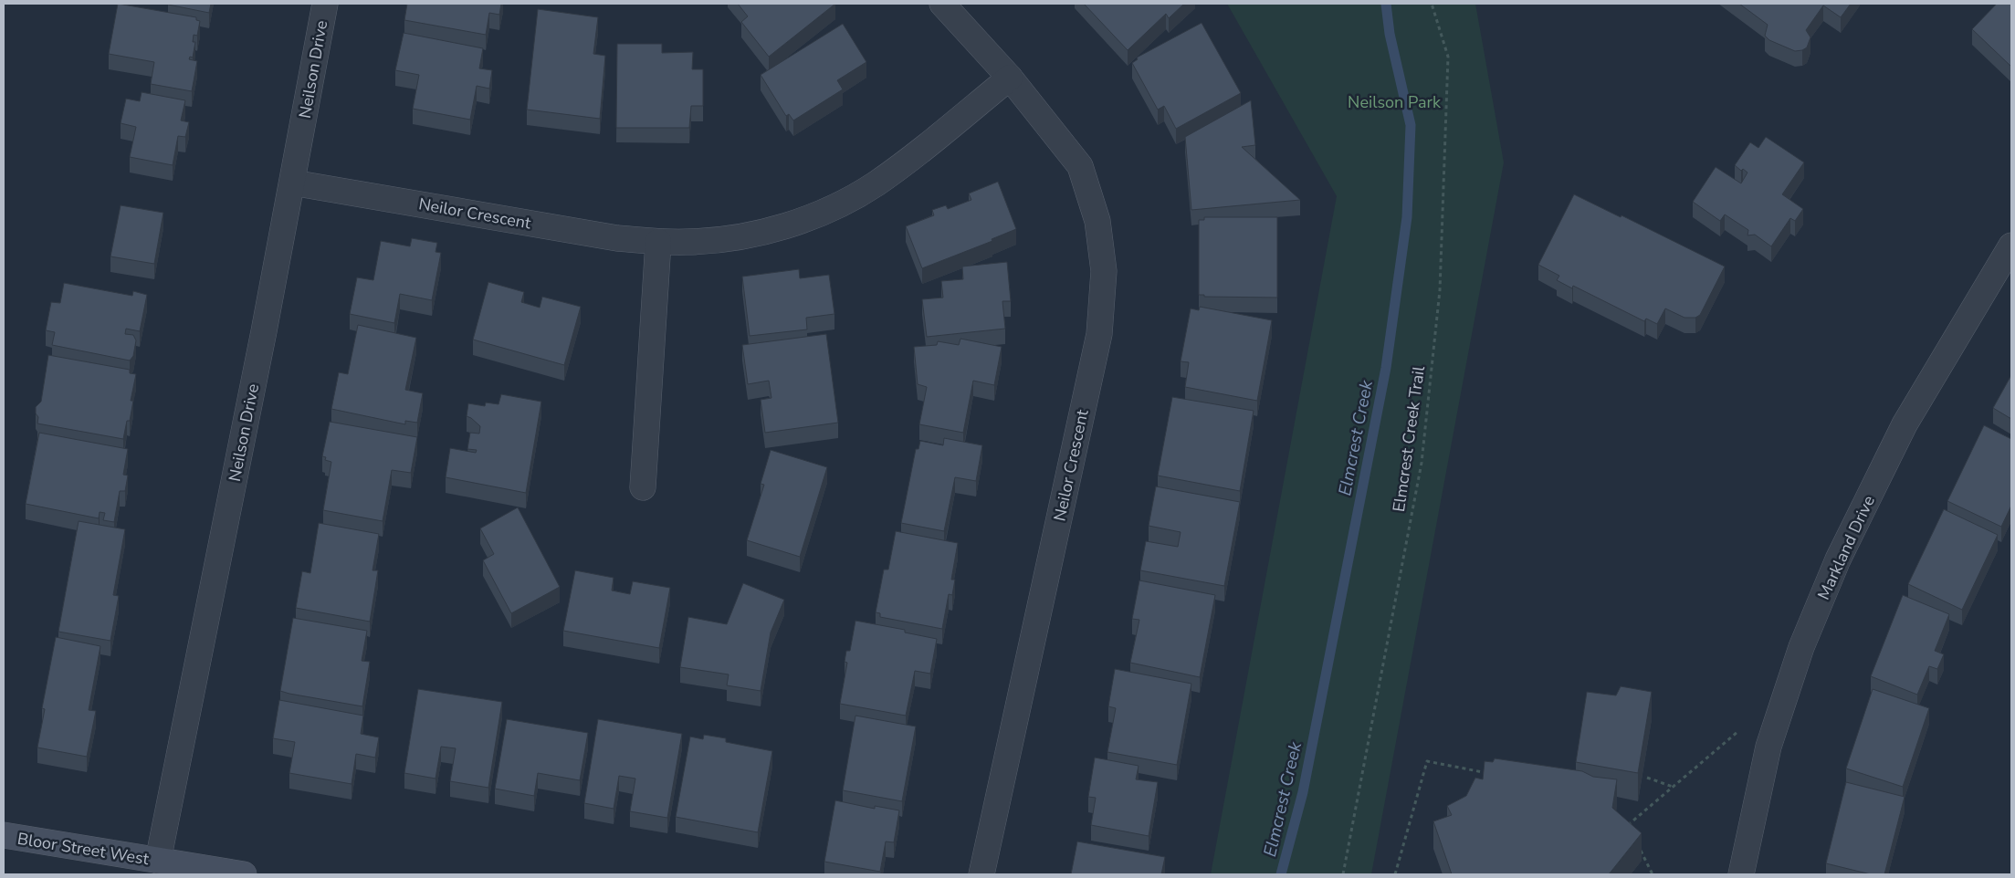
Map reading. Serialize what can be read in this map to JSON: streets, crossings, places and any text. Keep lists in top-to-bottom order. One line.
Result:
{"streets":{"main road":["Bloor Street West"],"street":["Neilson Drive","Neilor Crescent","Markland Drive"],"path":["Elmcrest Creek Trail"]},"crossings":[["Neilson Drive","Neilor Crescent"],["Neilson Drive","Bloor Street West"]],"water":["Elmcrest Creek"],"parks":["Neilson Park"]}
